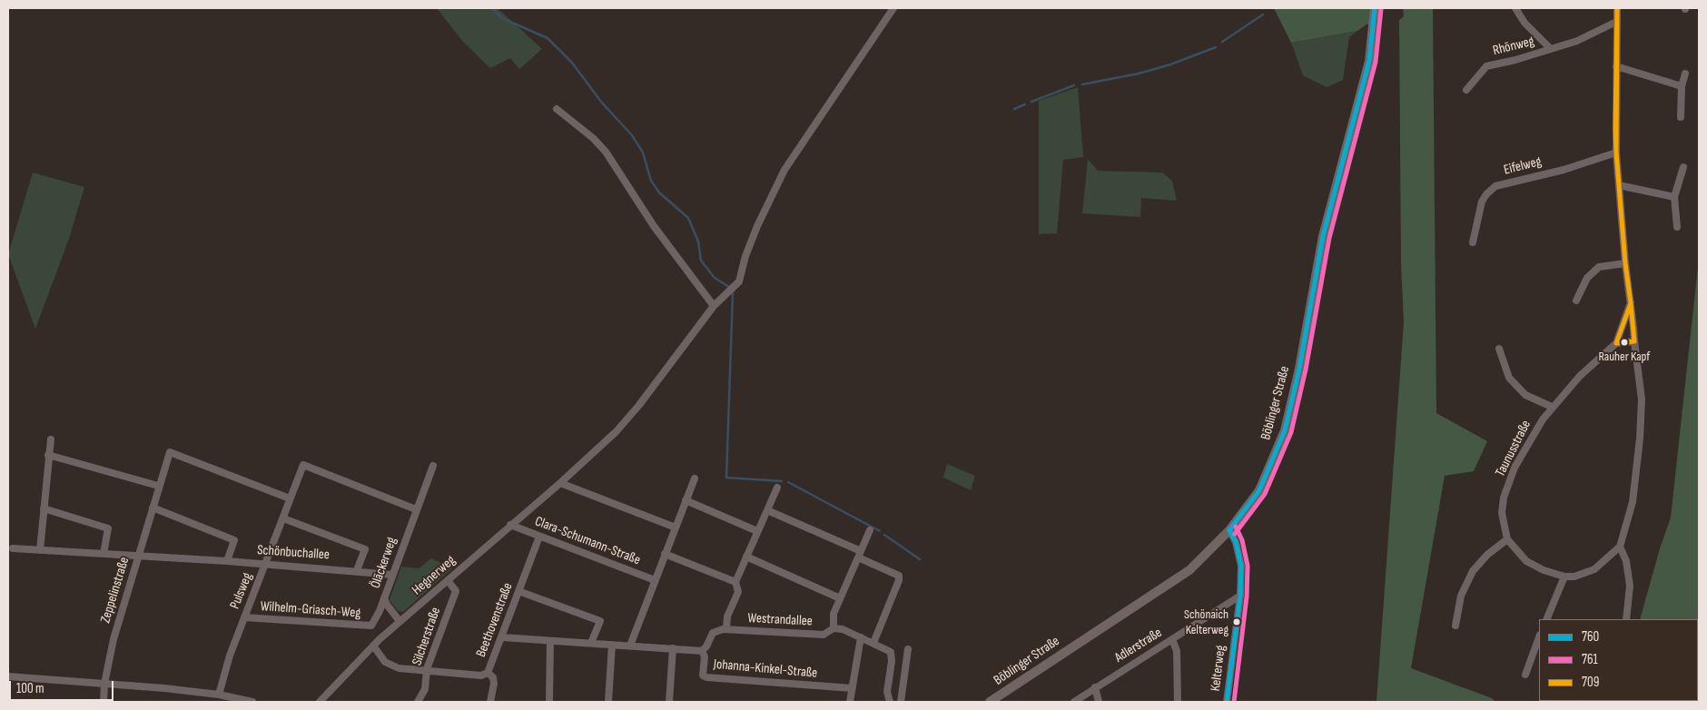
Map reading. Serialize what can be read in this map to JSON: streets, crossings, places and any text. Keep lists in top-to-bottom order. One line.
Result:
{"streets":{"main road":["Böblinger Straße"],"street":["Rhönweg","Eifelweg","Taunusstraße","Clara-Schumann-Straße","Schönbuchallee","Öläckerweg","Hegnerweg","Zeppelinstraße","Pulsweg","Wilhelm-Griasch-Weg","Beethovenstraße","Westrandallee","Silcherstraße","Adlerstraße","Kelterweg","Johanna-Kinkel-Straße"]},"crossings":[["Rhönweg","Taunusstraße"],["Eifelweg","Taunusstraße"],["Böblinger Straße","Kelterweg"],["Clara-Schumann-Straße","Hegnerweg"],["Clara-Schumann-Straße","Beethovenstraße"],["Schönbuchallee","Öläckerweg"],["Schönbuchallee","Zeppelinstraße"],["Schönbuchallee","Pulsweg"],["Öläckerweg","Hegnerweg"],["Öläckerweg","Pulsweg"],["Öläckerweg","Wilhelm-Griasch-Weg"],["Hegnerweg","Beethovenstraße"],["Hegnerweg","Silcherstraße"],["Zeppelinstraße","Pulsweg"],["Pulsweg","Wilhelm-Griasch-Weg"],["Beethovenstraße","Silcherstraße"],["Adlerstraße","Kelterweg"]],"places":["Rauher Kapf","Schönaich Kelterweg"],"lines":["transit line 760","transit line 709","transit line 761"],"legend":["760","761","709"],"scale_bar":"100 m"}
